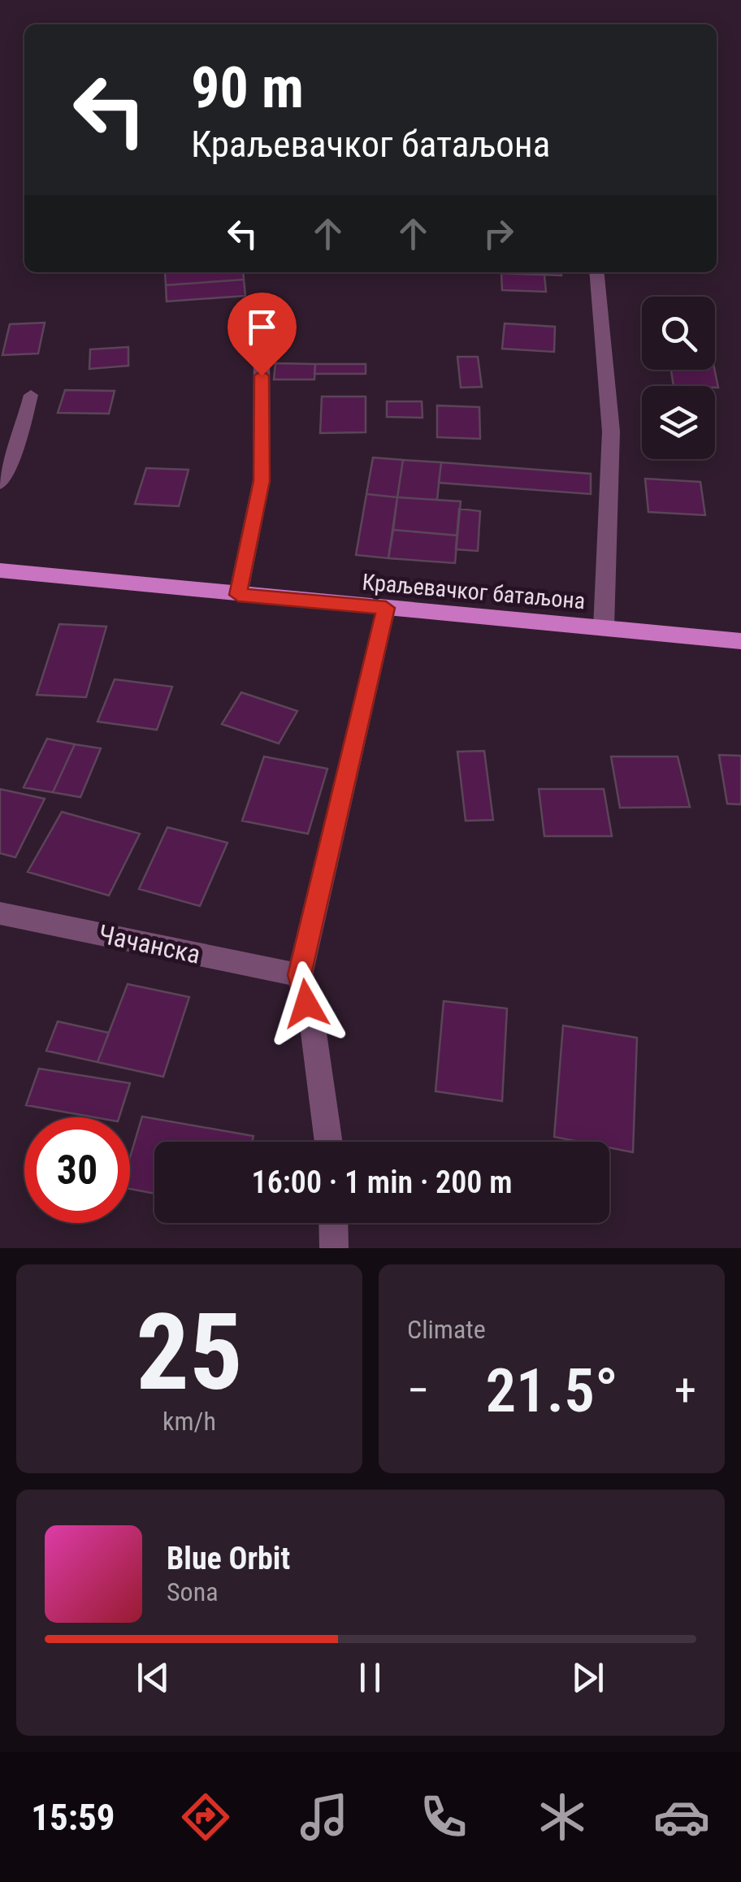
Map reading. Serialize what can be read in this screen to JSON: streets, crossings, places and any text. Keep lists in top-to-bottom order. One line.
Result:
{"streets":{"main road":["Краљевачког батаљона"],"street":["Чачанска"]},"page":{"turn":["90 m","Краљевачког батаљона"],"limit":"30","trip":"16:00 · 1 min · 200 m","tile":[["25","km/h"],"Climate"],"heat":["−","21.5°","+"],"song":["Blue Orbit","Sona"],"tabs":"15:59"}}
